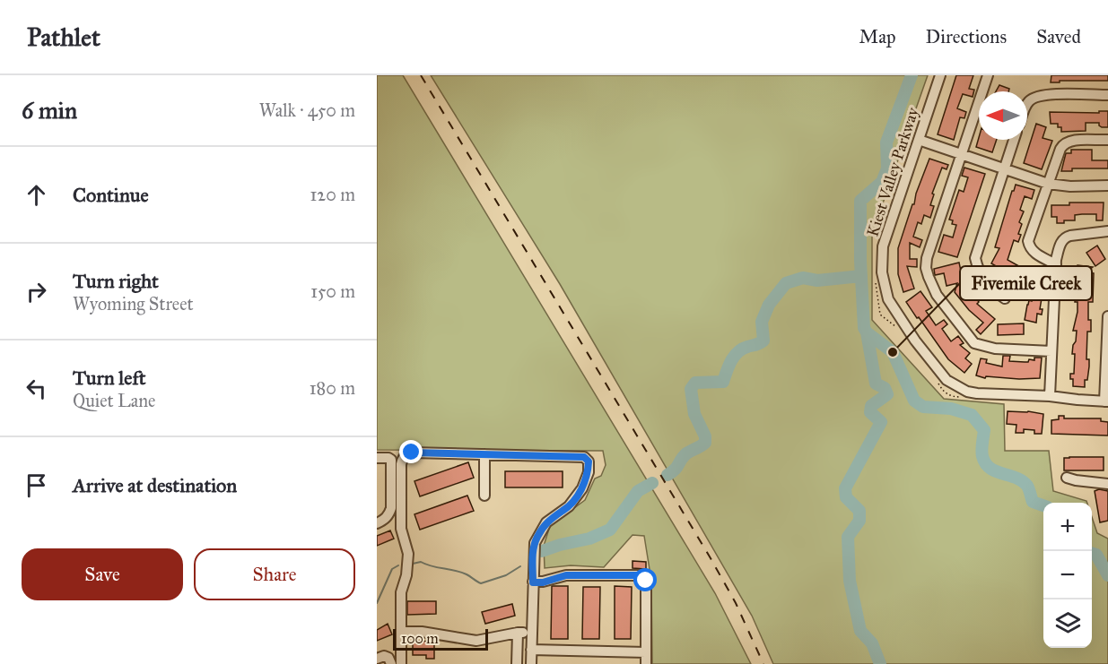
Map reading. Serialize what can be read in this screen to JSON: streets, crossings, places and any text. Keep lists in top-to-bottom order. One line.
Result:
{"streets":{"street":["Kiest Valley Parkway"]},"places":["Fivemile Creek"],"scale_bar":"100 m","north":"left","page":{"header":"Pathlet","nav":["Map","Directions","Saved"],"heading":["6 min","Walk · 450 m"],"list":[["Continue","120 m"],["Turn right","Wyoming Street","150 m"],["Turn left","Quiet Lane","180 m"],"Arrive at destination"],"map_buttons":["+","−"],"buttons":["Save","Share"],"scale":"100 m"}}
